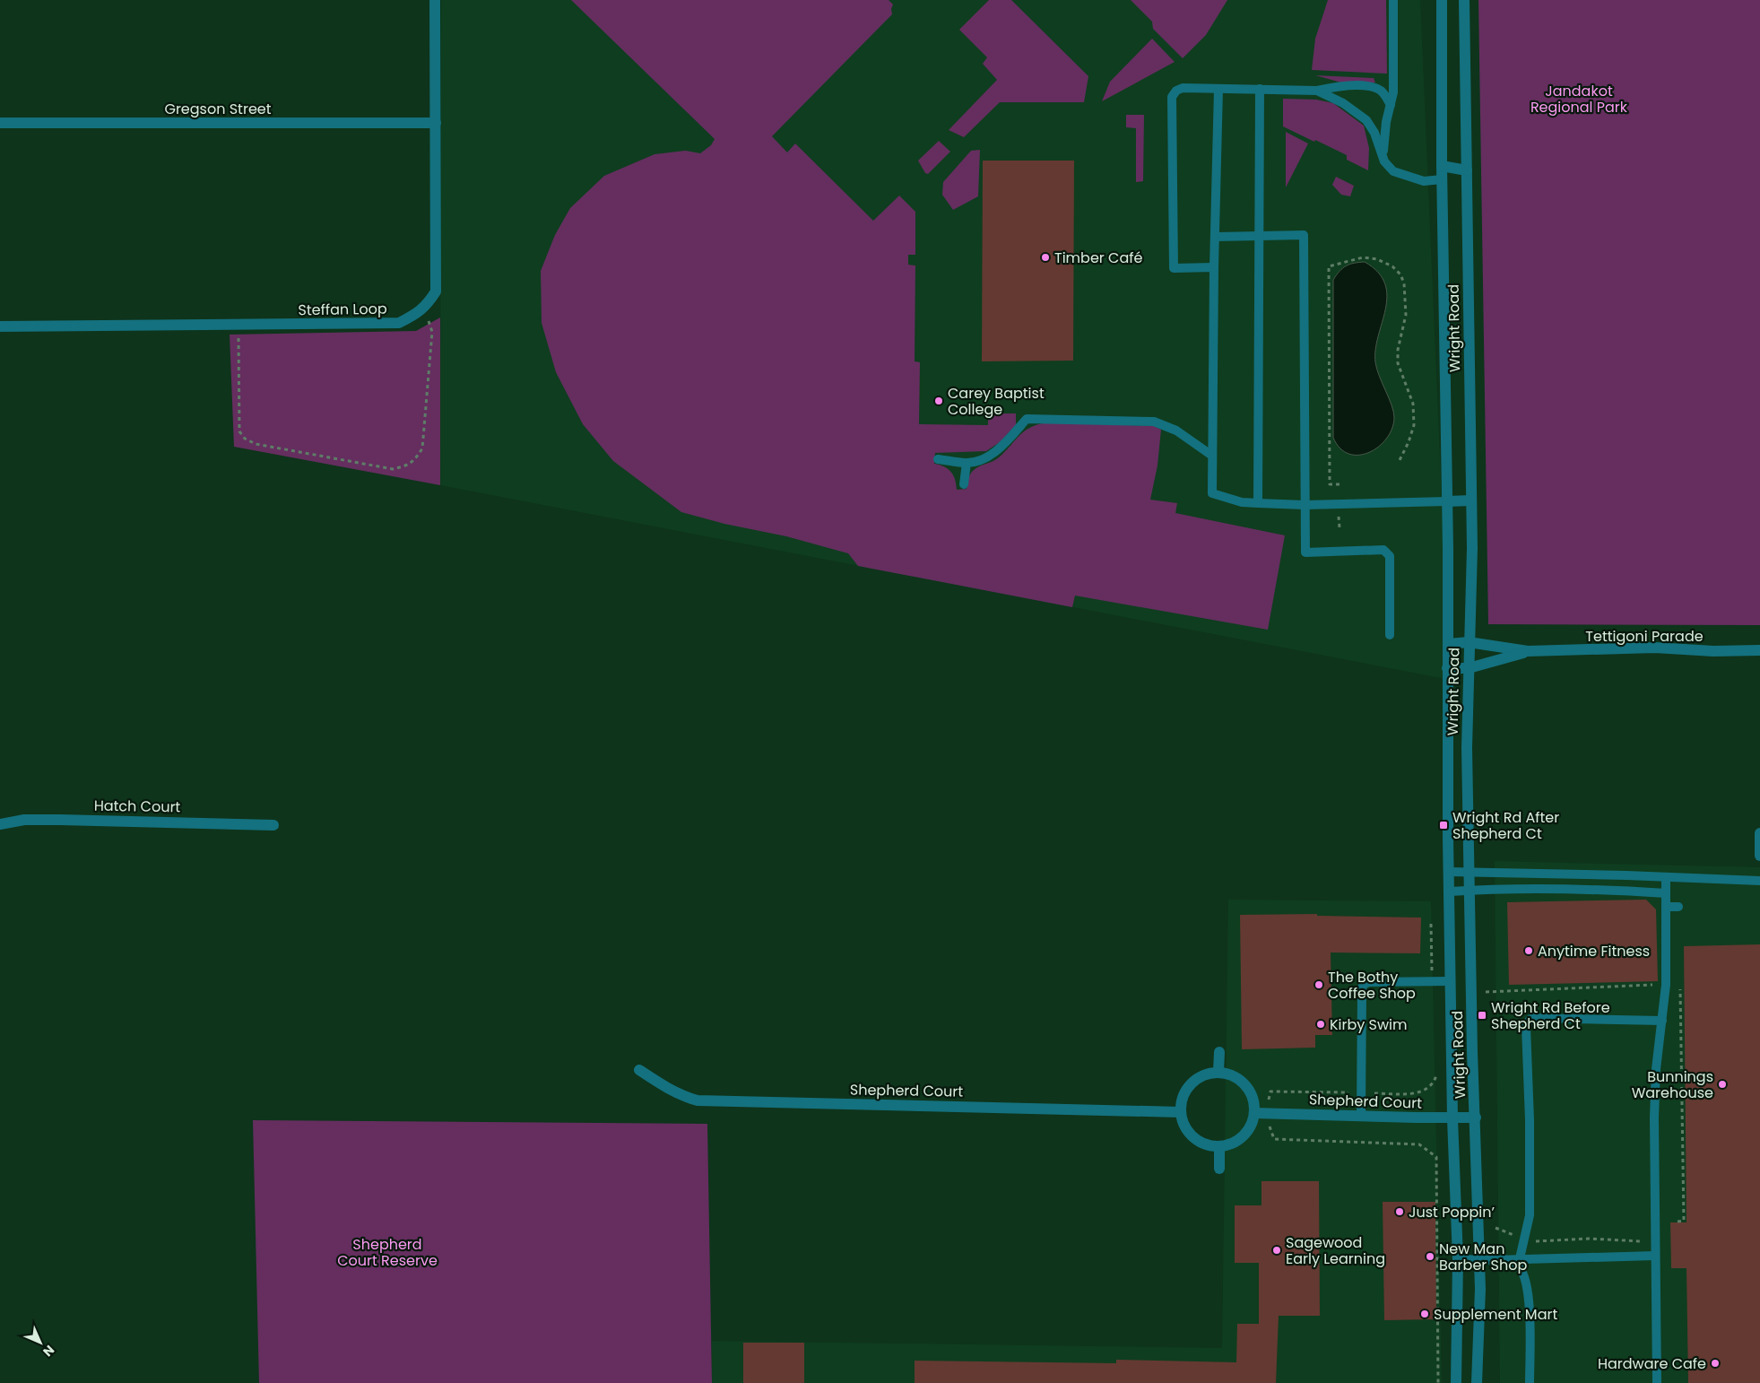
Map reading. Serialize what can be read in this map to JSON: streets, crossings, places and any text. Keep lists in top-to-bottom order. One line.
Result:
{"streets":{"street":["Gregson Street","Steffan Loop","Wright Road","Tettigoni Parade","Hatch Court","Shepherd Court"]},"crossings":[["Gregson Street","Steffan Loop"],["Wright Road","Tettigoni Parade"],["Wright Road","Shepherd Court"]],"parks":["Jandakot Regional Park","Shepherd Court Reserve"],"places":{"other":["Timber Café","Carey Baptist College","Anytime Fitness","The Bothy Coffee Shop","Kirby Swim","Bunnings Warehouse","Just Poppin’","Sagewood Early Learning","New Man Barber Shop","Supplement Mart","Hardware Cafe"],"transit":["Wright Rd After Shepherd Ct","Wright Rd Before Shepherd Ct"]},"north":"bottom right"}
